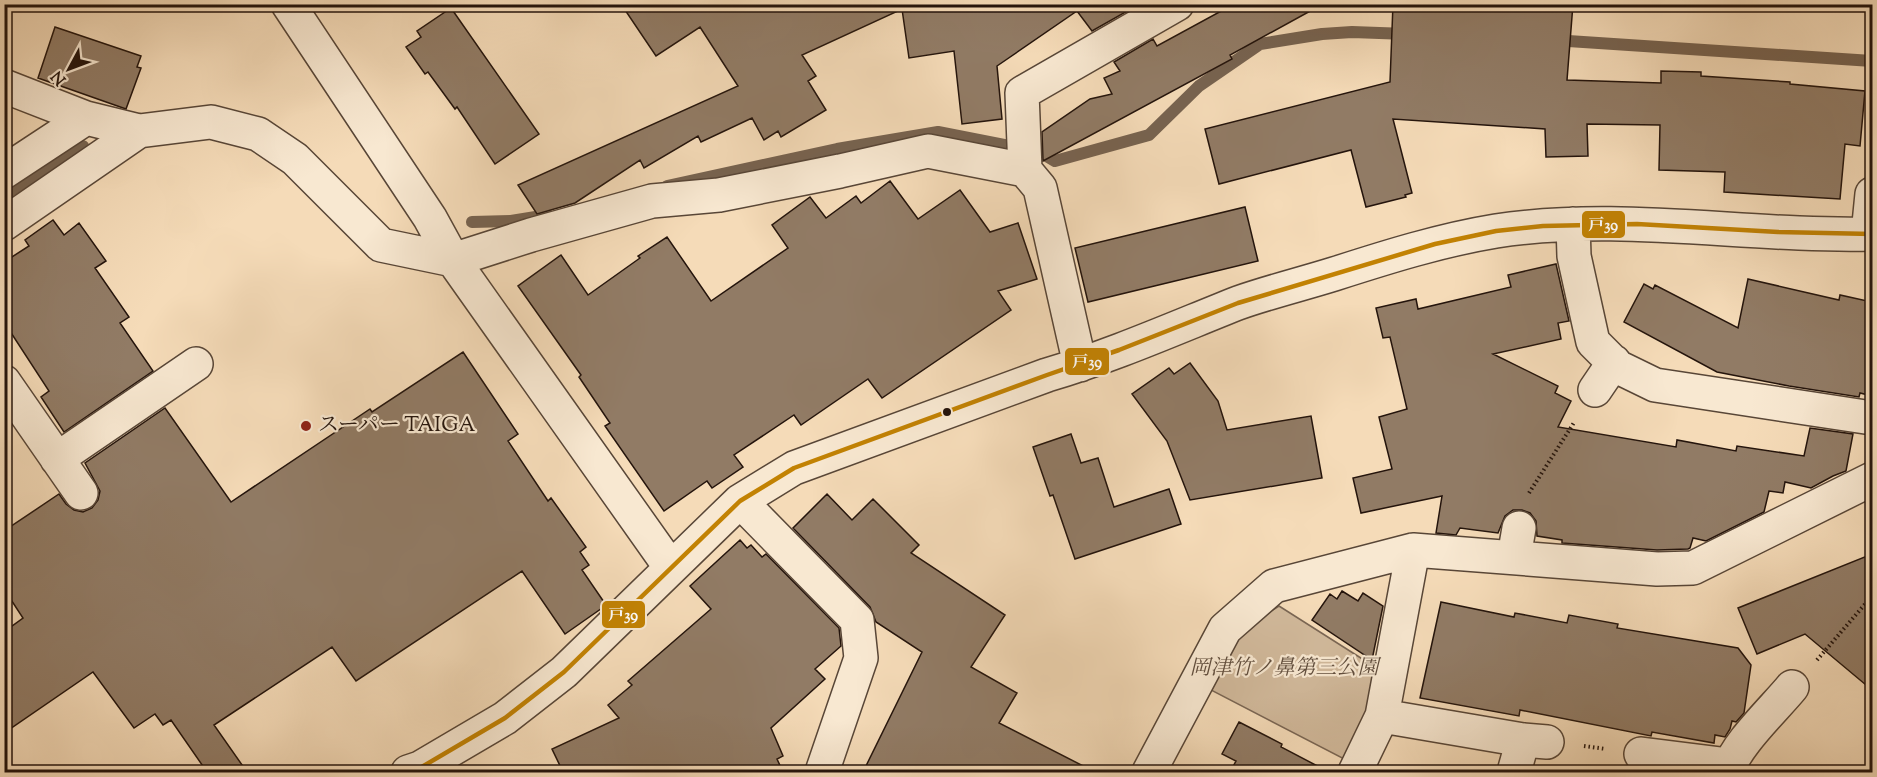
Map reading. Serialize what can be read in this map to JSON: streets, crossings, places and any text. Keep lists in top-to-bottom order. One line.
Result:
{"parks":["岡津竹ノ鼻第三公園"],"places":["スーパー TAIGA"],"lines":["transit line 戸39"],"north":"bottom left"}
